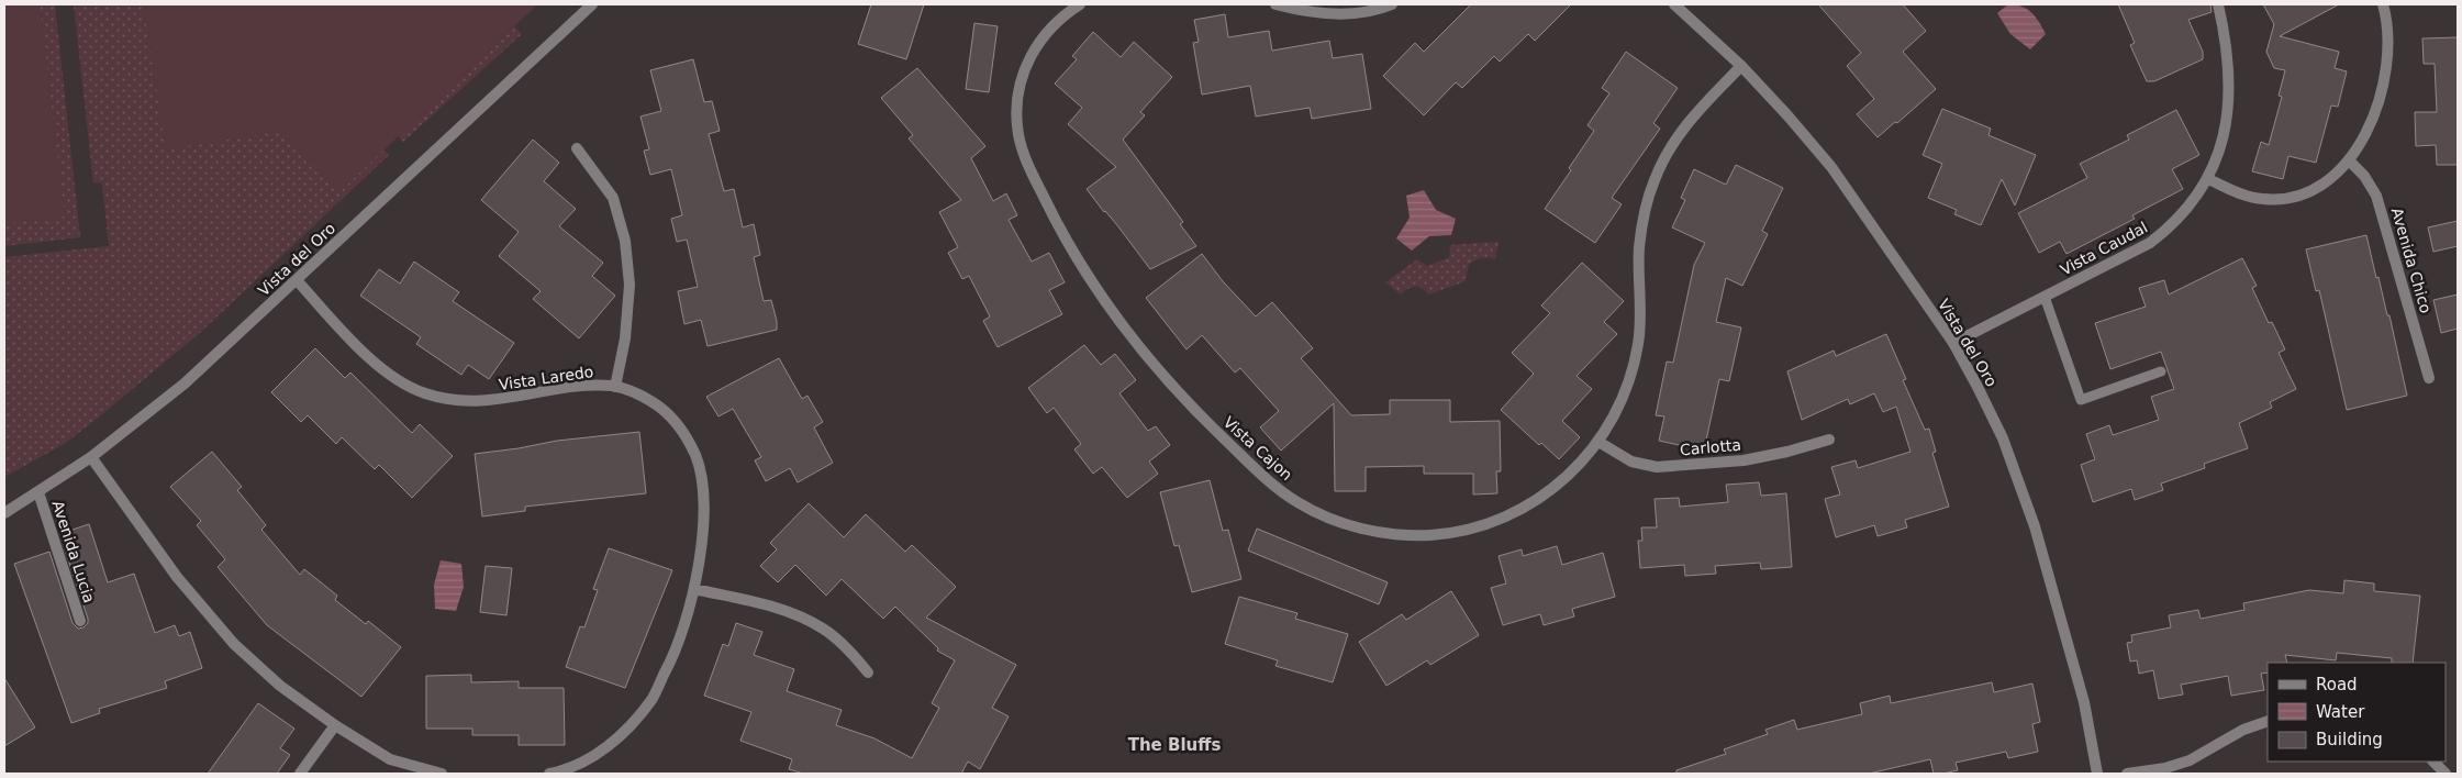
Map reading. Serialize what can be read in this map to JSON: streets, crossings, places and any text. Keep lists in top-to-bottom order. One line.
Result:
{"streets":{"street":["Vista Caudal","Vista del Oro","Avenida Chico","Vista Laredo","Carlotta","Vista Cajon","Avenida Lucia"]},"crossings":[["Vista Caudal","Vista del Oro"],["Vista del Oro","Vista Laredo"],["Vista del Oro","Vista Cajon"],["Vista del Oro","Avenida Lucia"],["Carlotta","Vista Cajon"]],"districts":["The Bluffs"],"legend":["Road","Water","Building"]}
